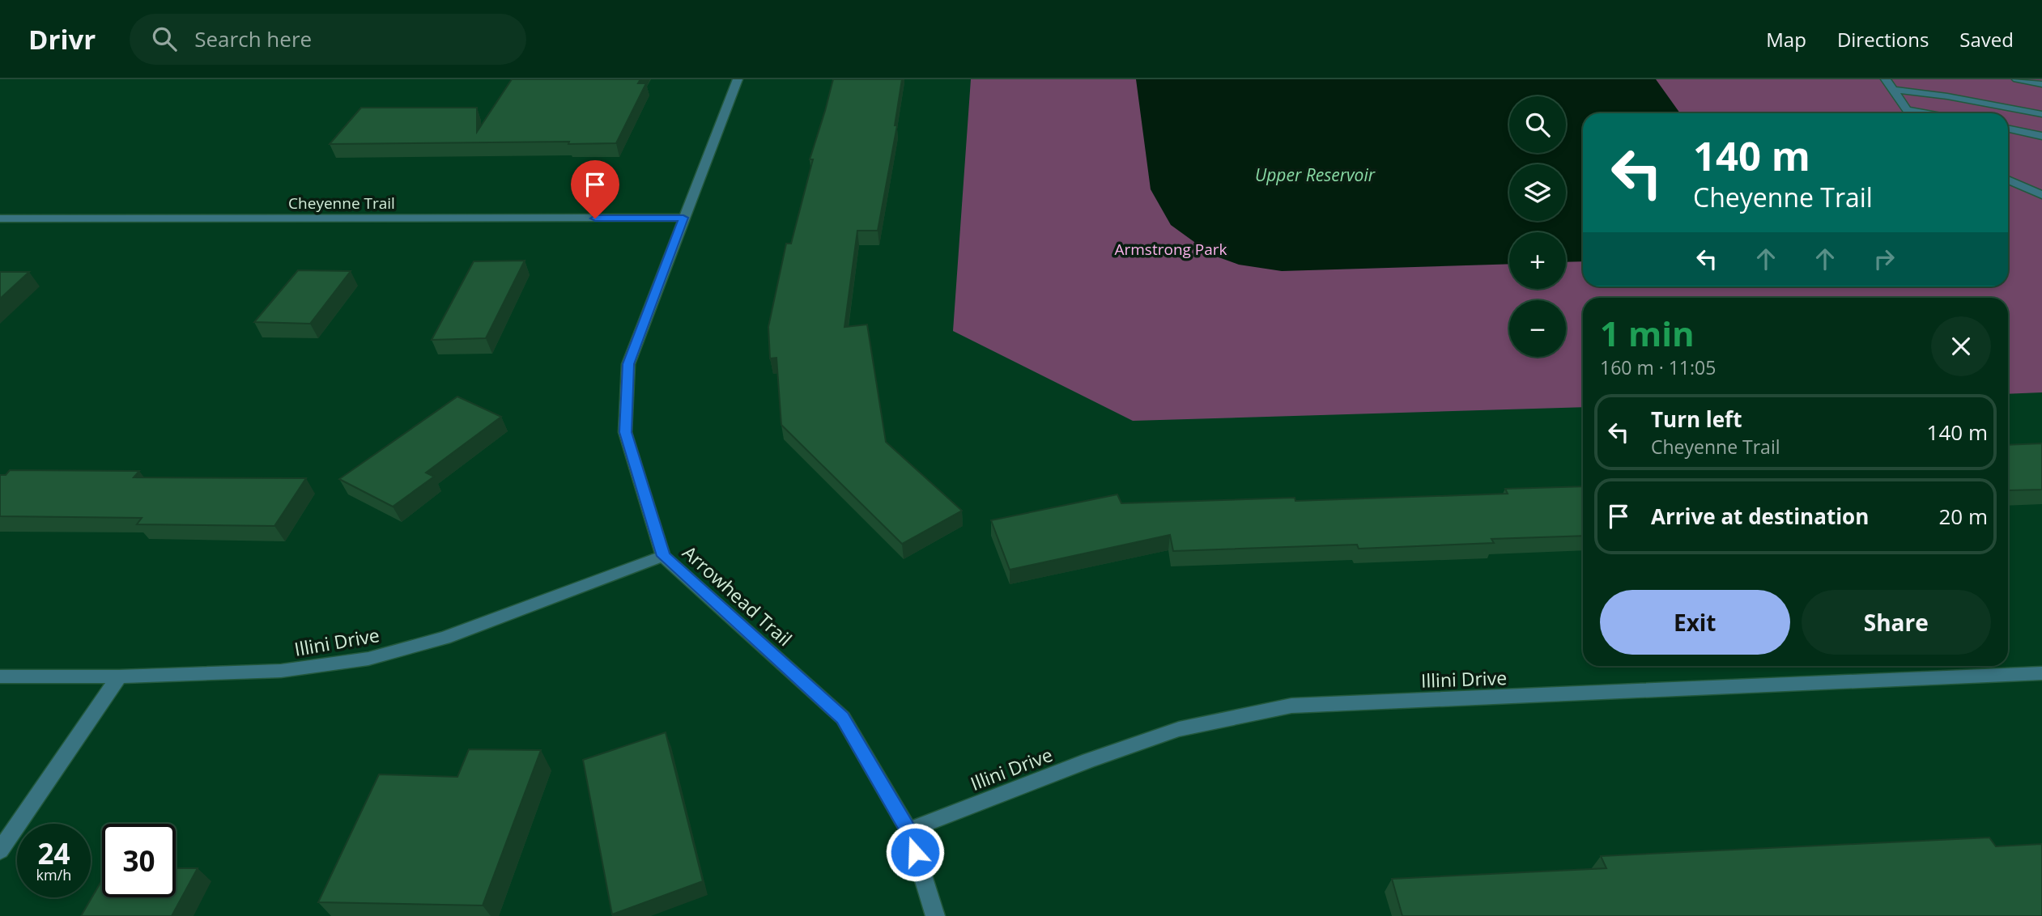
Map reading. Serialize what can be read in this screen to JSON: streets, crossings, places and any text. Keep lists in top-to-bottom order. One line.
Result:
{"streets":{"street":["Cheyenne Trail","Arrowhead Trail","Illini Drive"]},"crossings":[["Cheyenne Trail","Arrowhead Trail"],["Arrowhead Trail","Illini Drive"]],"water":["Upper Reservoir"],"parks":["Armstrong Park"],"page":{"header":"Drivr","search":"Search here","nav":["Map","Directions","Saved"],"map_buttons":["+","−"],"turn":["140 m","Cheyenne Trail"],"heading":["1 min","160 m · 11:05"],"list":[{"name":"Turn left","note":"Cheyenne Trail","value":"140 m"},{"name":"Arrive at destination","value":"20 m"}],"buttons":["Exit","Share"],"speed":"24 km/h","limit":"30"}}
